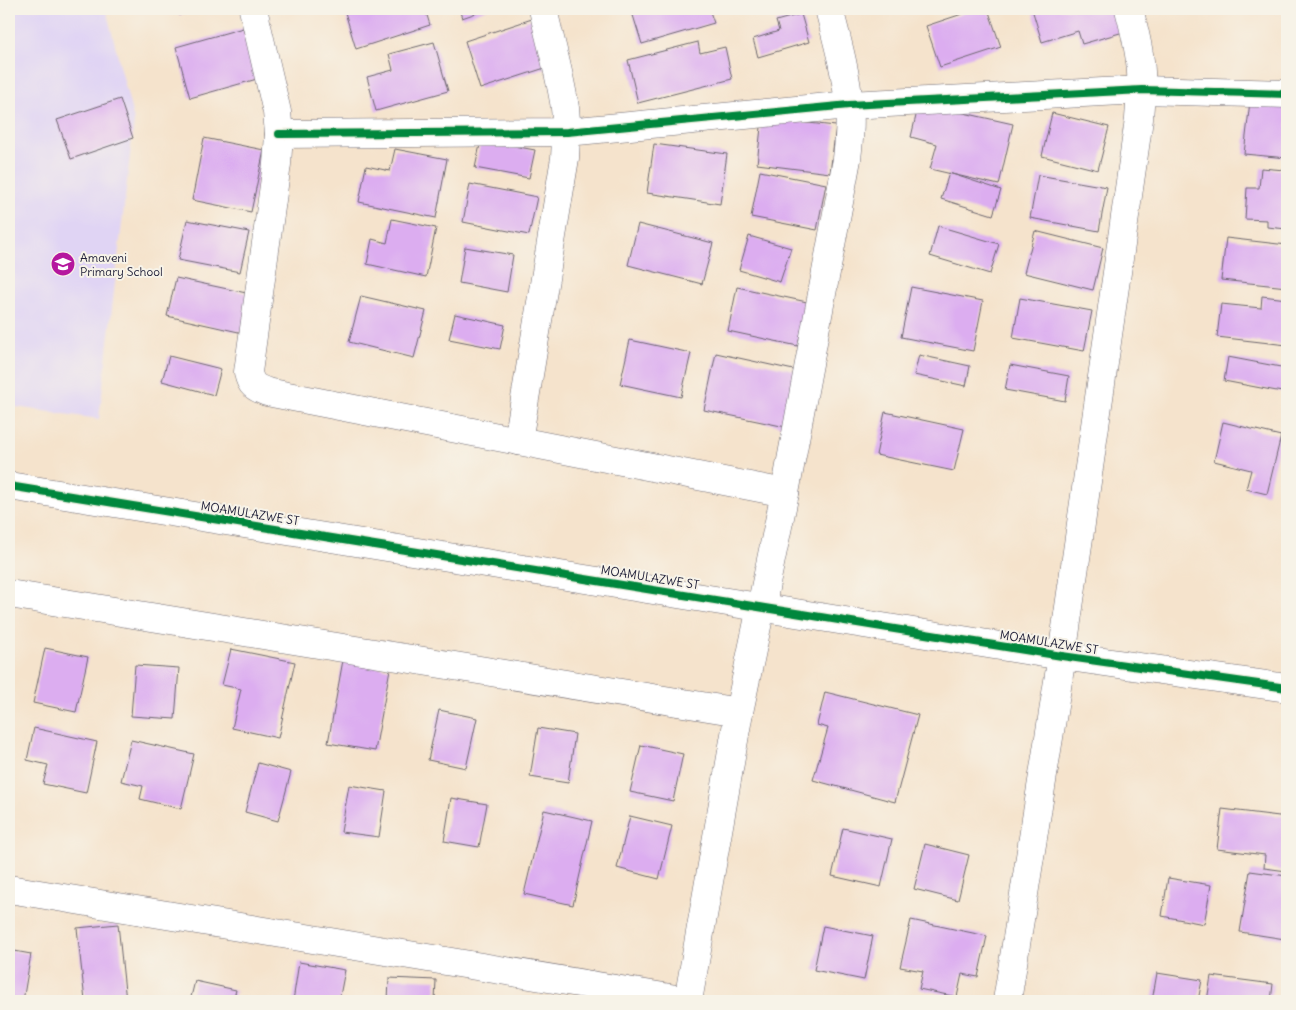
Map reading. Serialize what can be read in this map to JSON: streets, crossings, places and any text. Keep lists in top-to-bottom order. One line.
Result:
{"streets":{"street":["MOAMULAZWE ST"]},"places":{"school or university":["Amaveni Primary School"]}}
